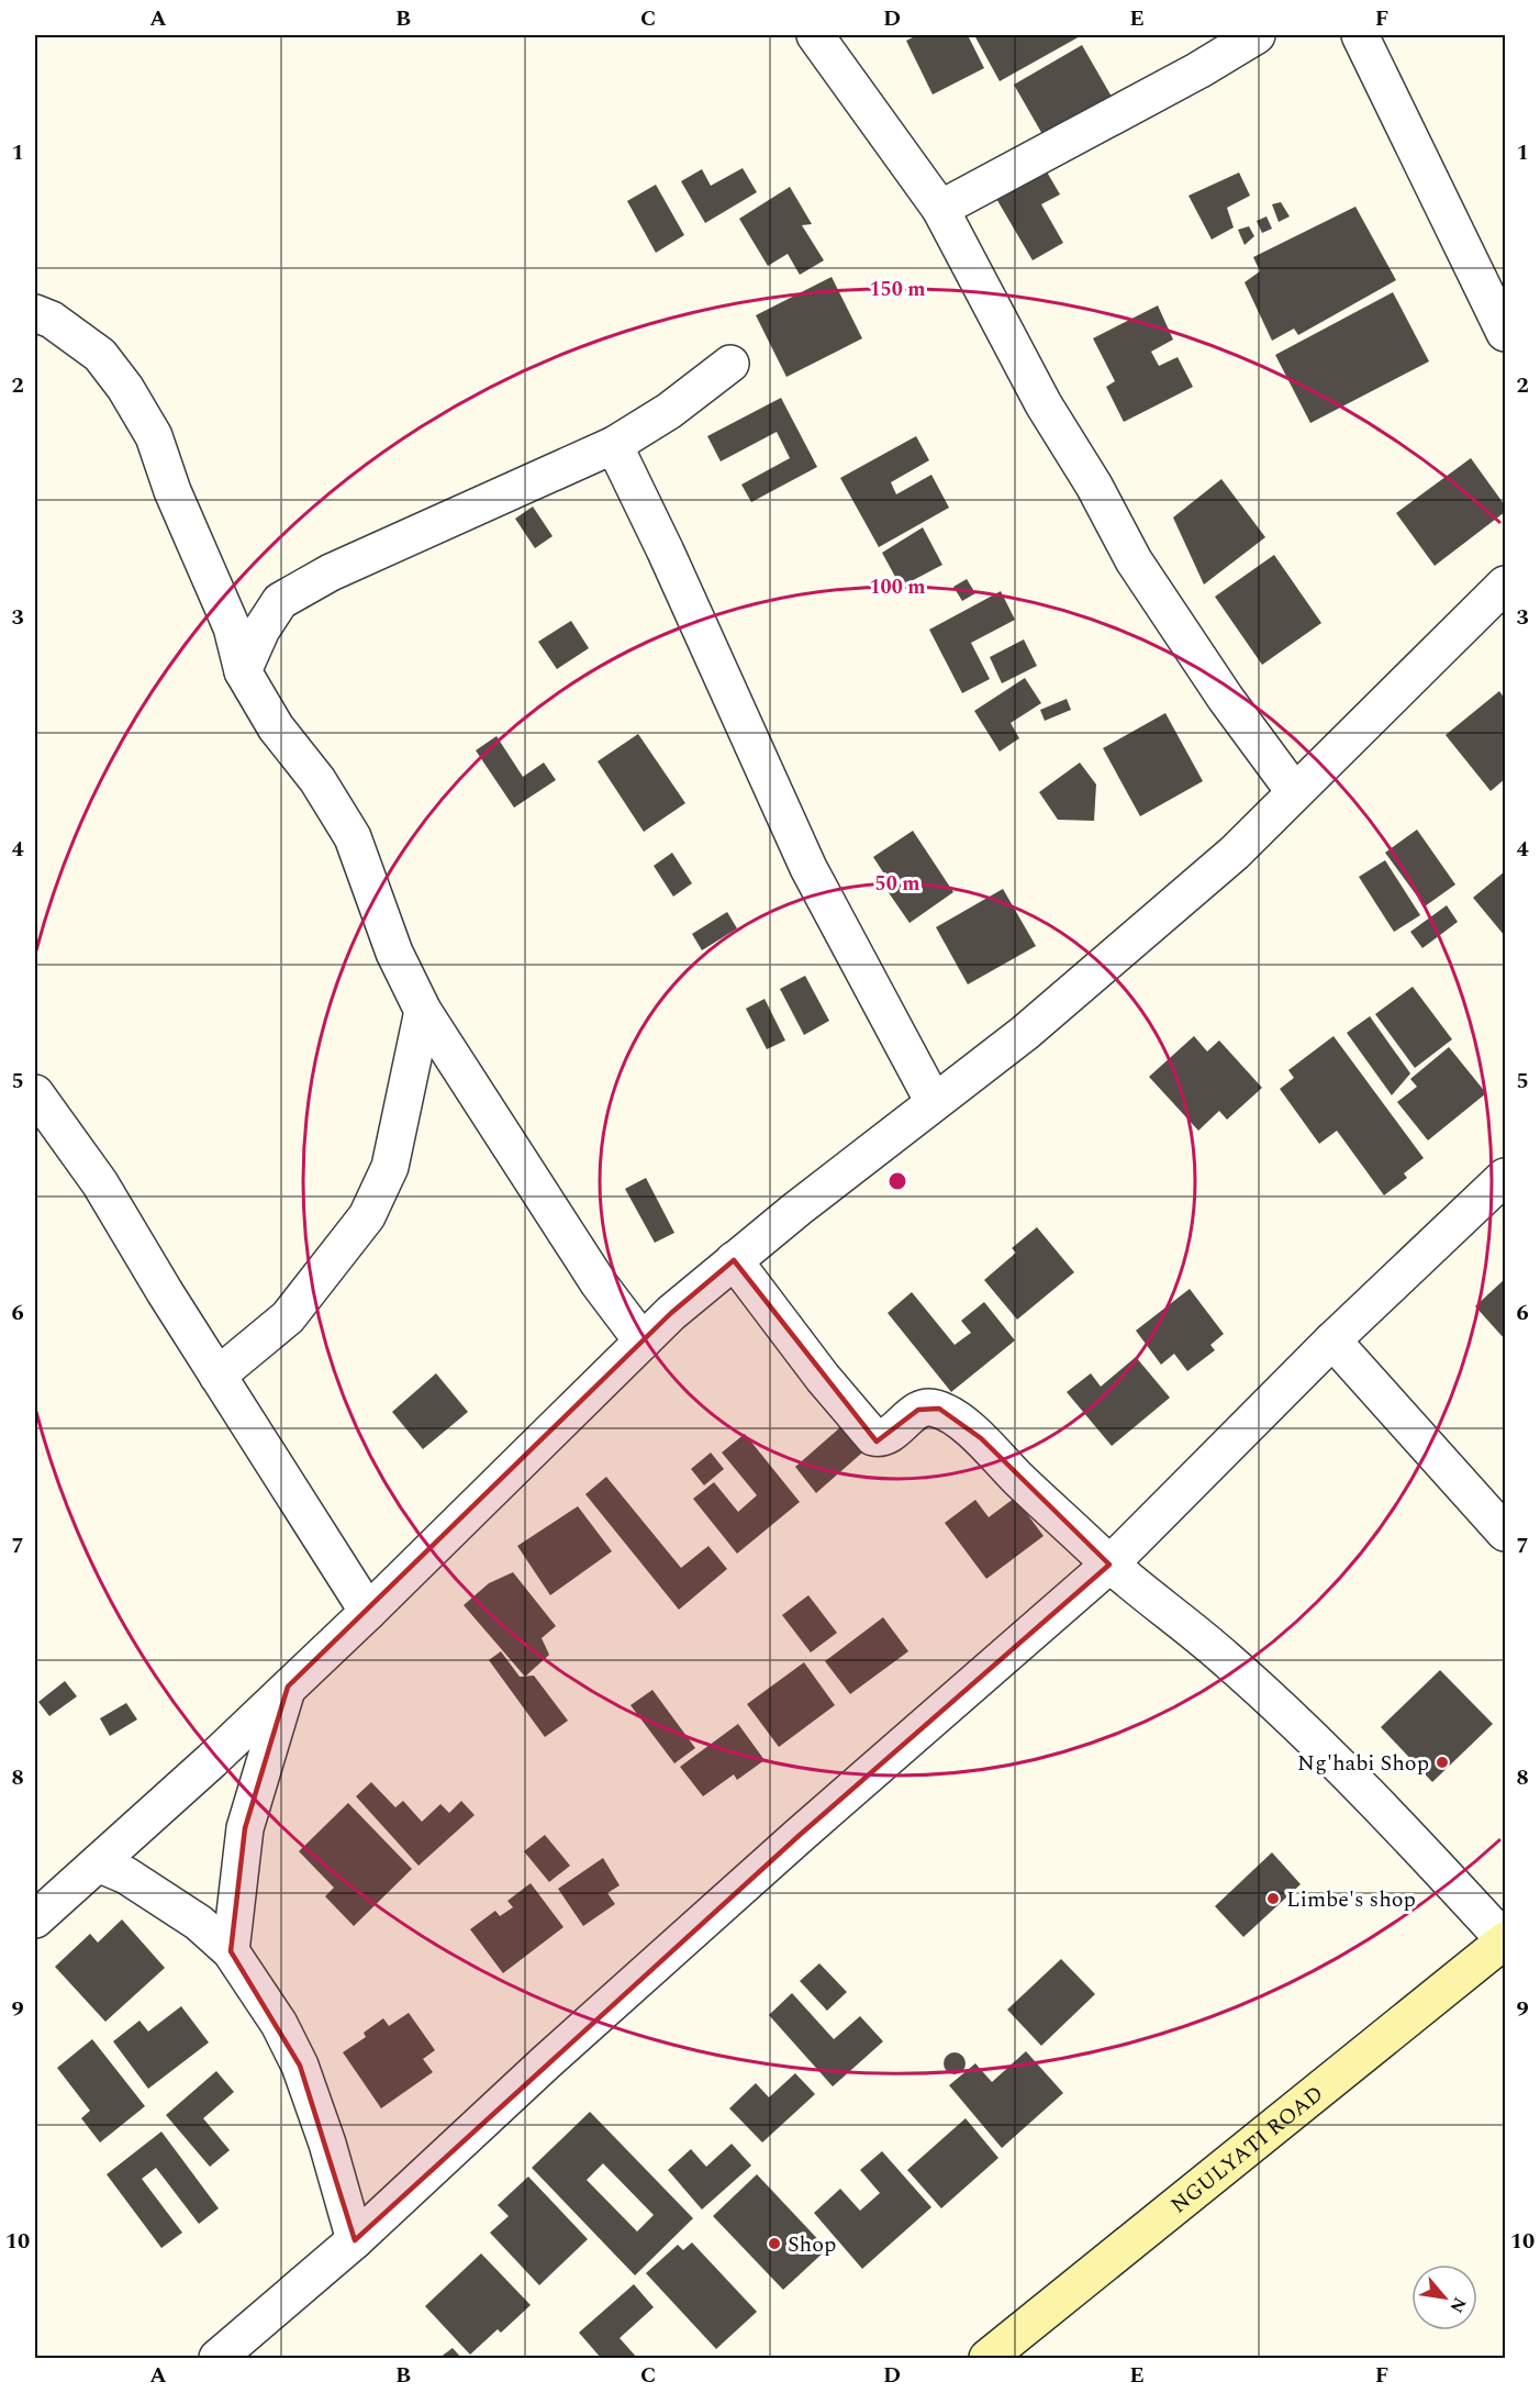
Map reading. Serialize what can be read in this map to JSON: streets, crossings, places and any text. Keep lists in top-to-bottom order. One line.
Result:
{"streets":{"main road":["NGULYATI ROAD"]},"places":["Ng'habi Shop","Limbe's shop","Shop"],"north":"bottom right","grid":{"columns":["A","B","C","D","E","F"],"rows":["1","2","3","4","5","6","7","8","9","10"]},"rings":["150 m","100 m","50 m"]}
